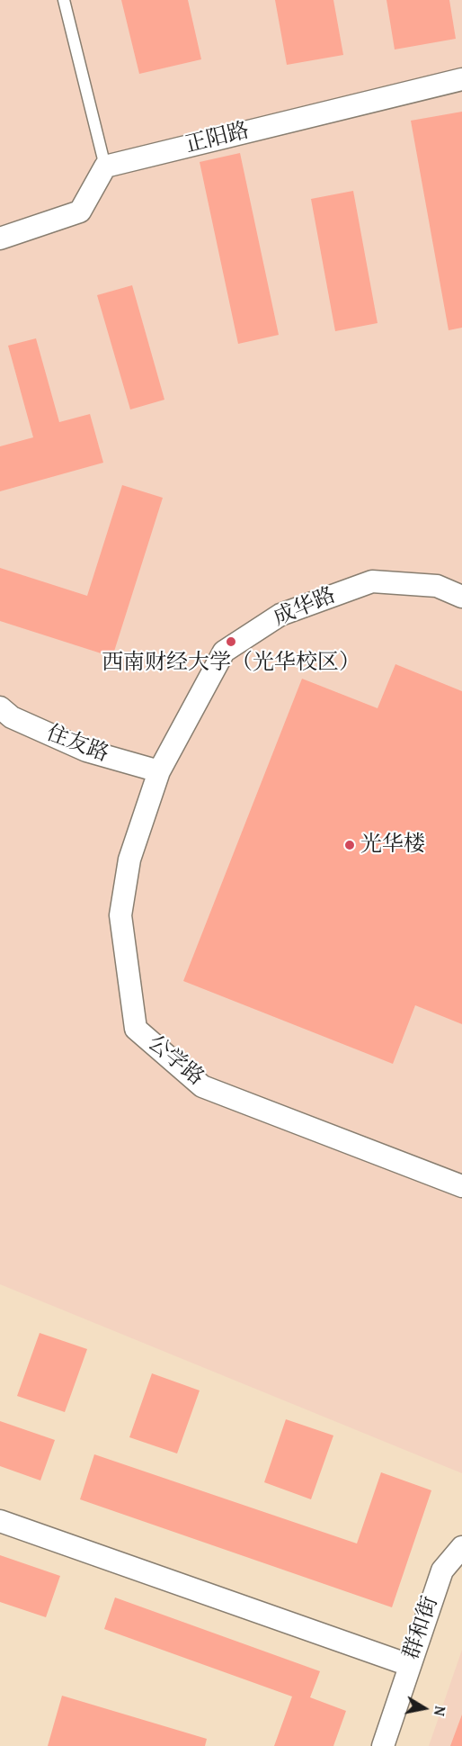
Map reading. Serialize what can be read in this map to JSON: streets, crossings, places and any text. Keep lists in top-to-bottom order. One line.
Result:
{"streets":{"street":["正阳路","成华路","住友路","公学路","群和街"]},"crossings":[["成华路","住友路"],["成华路","公学路"],["住友路","公学路"]],"places":["西南财经大学（光华校区）","光华楼"],"north":"right"}
